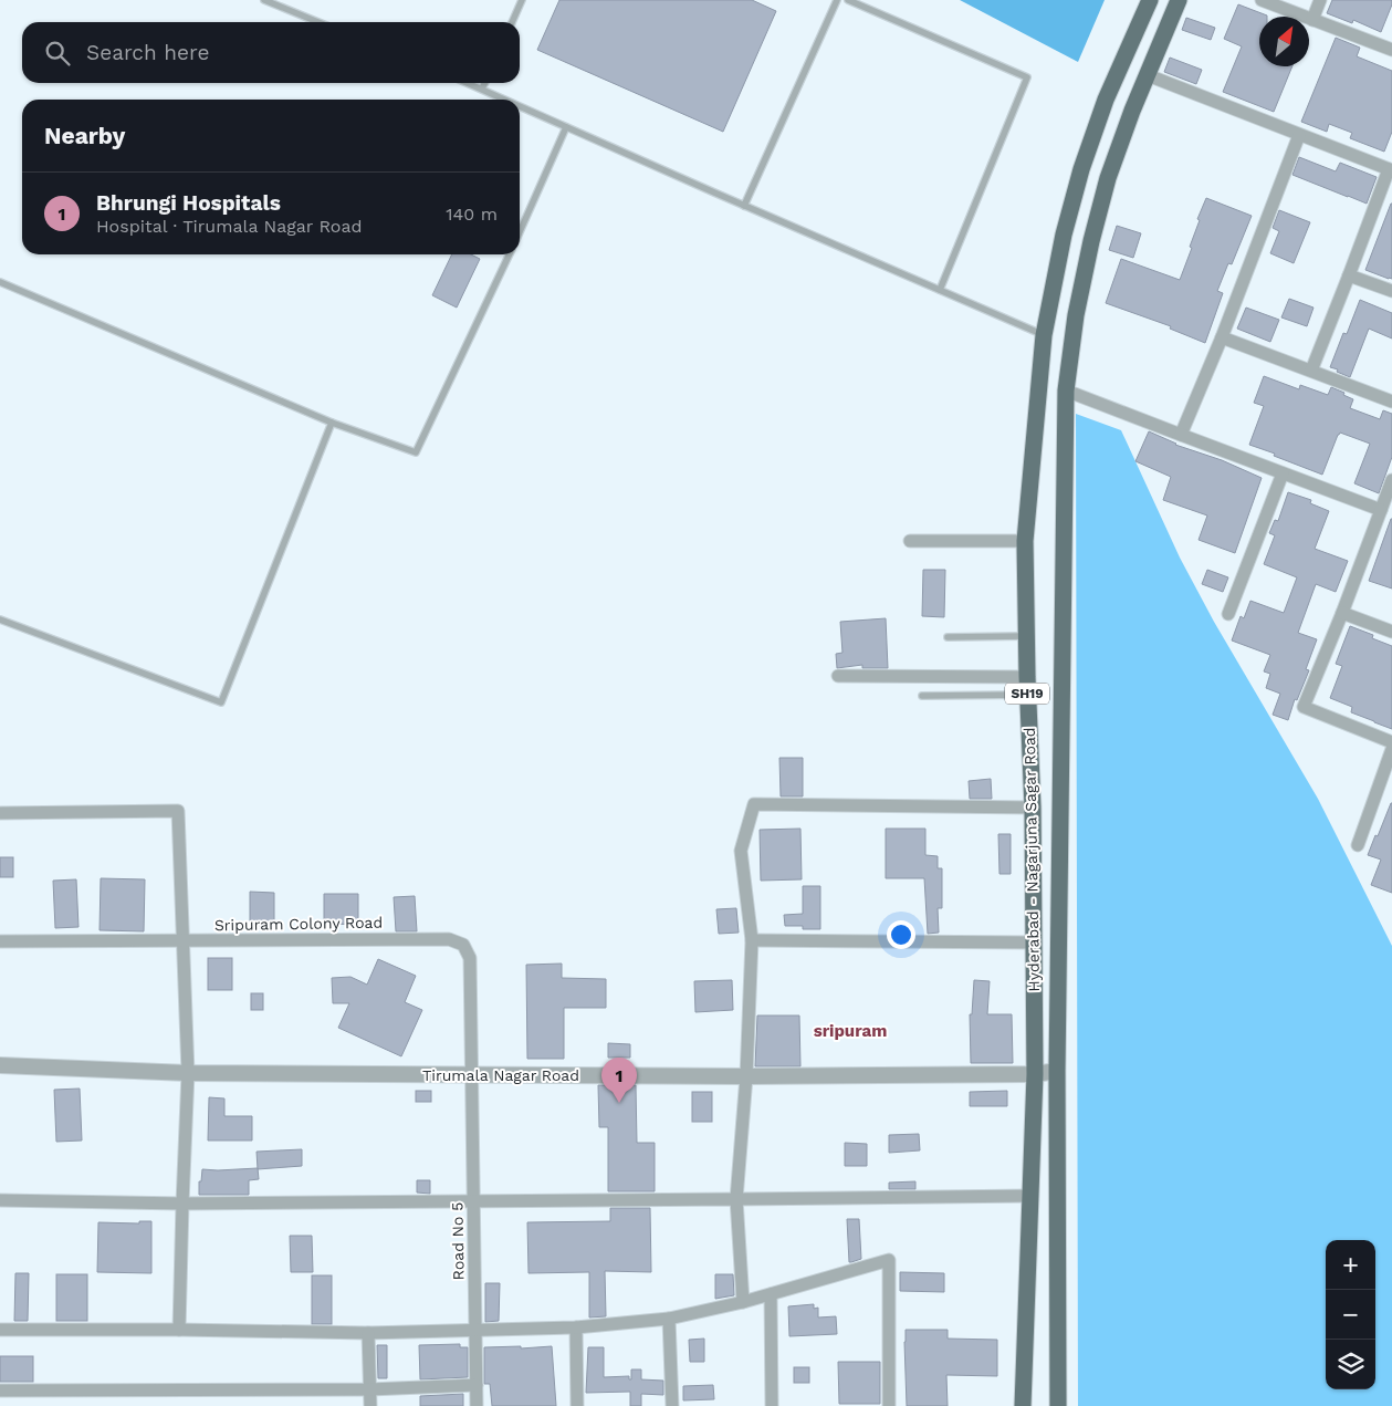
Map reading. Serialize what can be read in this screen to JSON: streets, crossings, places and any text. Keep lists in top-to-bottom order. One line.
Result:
{"streets":{"main road":["SH19","Hyderabad - Nagarjuna Sagar Road"],"street":["Sripuram Colony Road","Tirumala Nagar Road","Road No 5"]},"crossings":[["Hyderabad - Nagarjuna Sagar Road","Tirumala Nagar Road"],["Sripuram Colony Road","Tirumala Nagar Road"],["Sripuram Colony Road","Road No 5"],["Tirumala Nagar Road","Road No 5"]],"districts":["sripuram"],"north":"top right","page":{"search":"Search here","heading":"Nearby","list":[{"mark":"1","name":"Bhrungi Hospitals","note":"Hospital · Tirumala Nagar Road","value":"140 m"}],"pins":"1","map_buttons":["+","−"]}}
